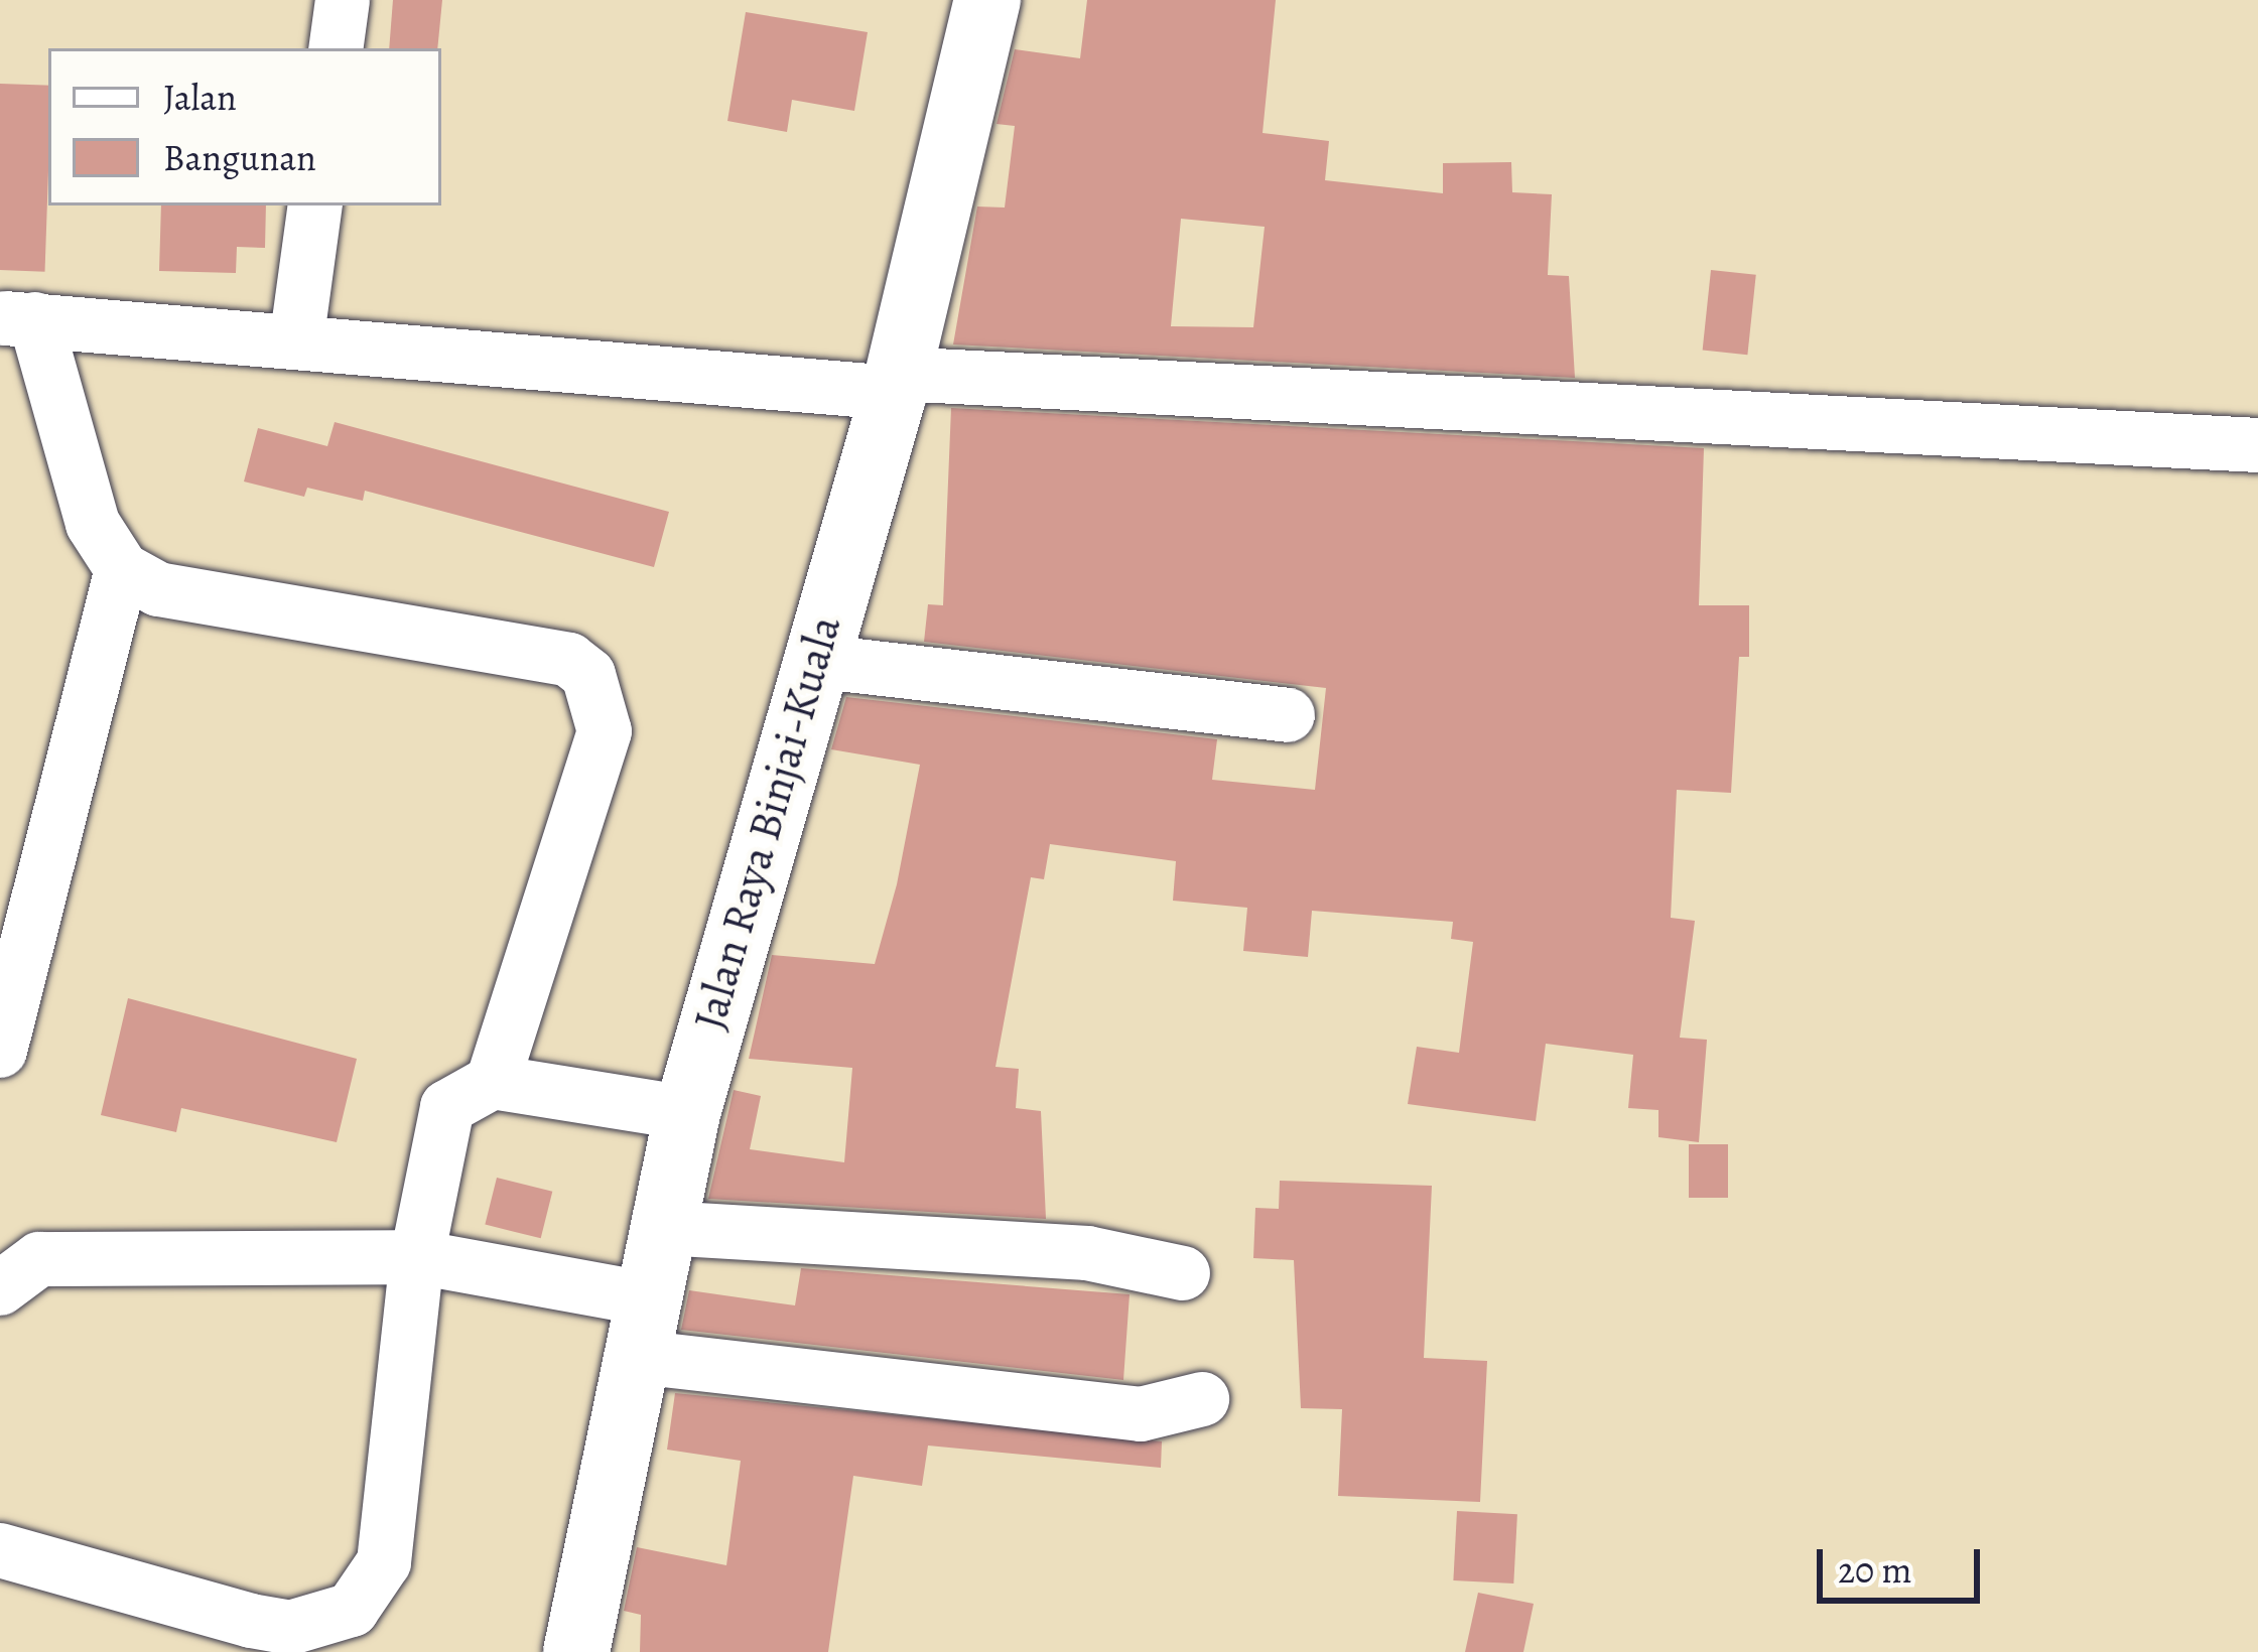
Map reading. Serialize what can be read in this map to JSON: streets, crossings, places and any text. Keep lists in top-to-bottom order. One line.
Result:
{"streets":{"main road":["Jalan Raya Binjai-Kuala"]},"legend":["Jalan","Bangunan"],"scale_bar":"20 m"}
